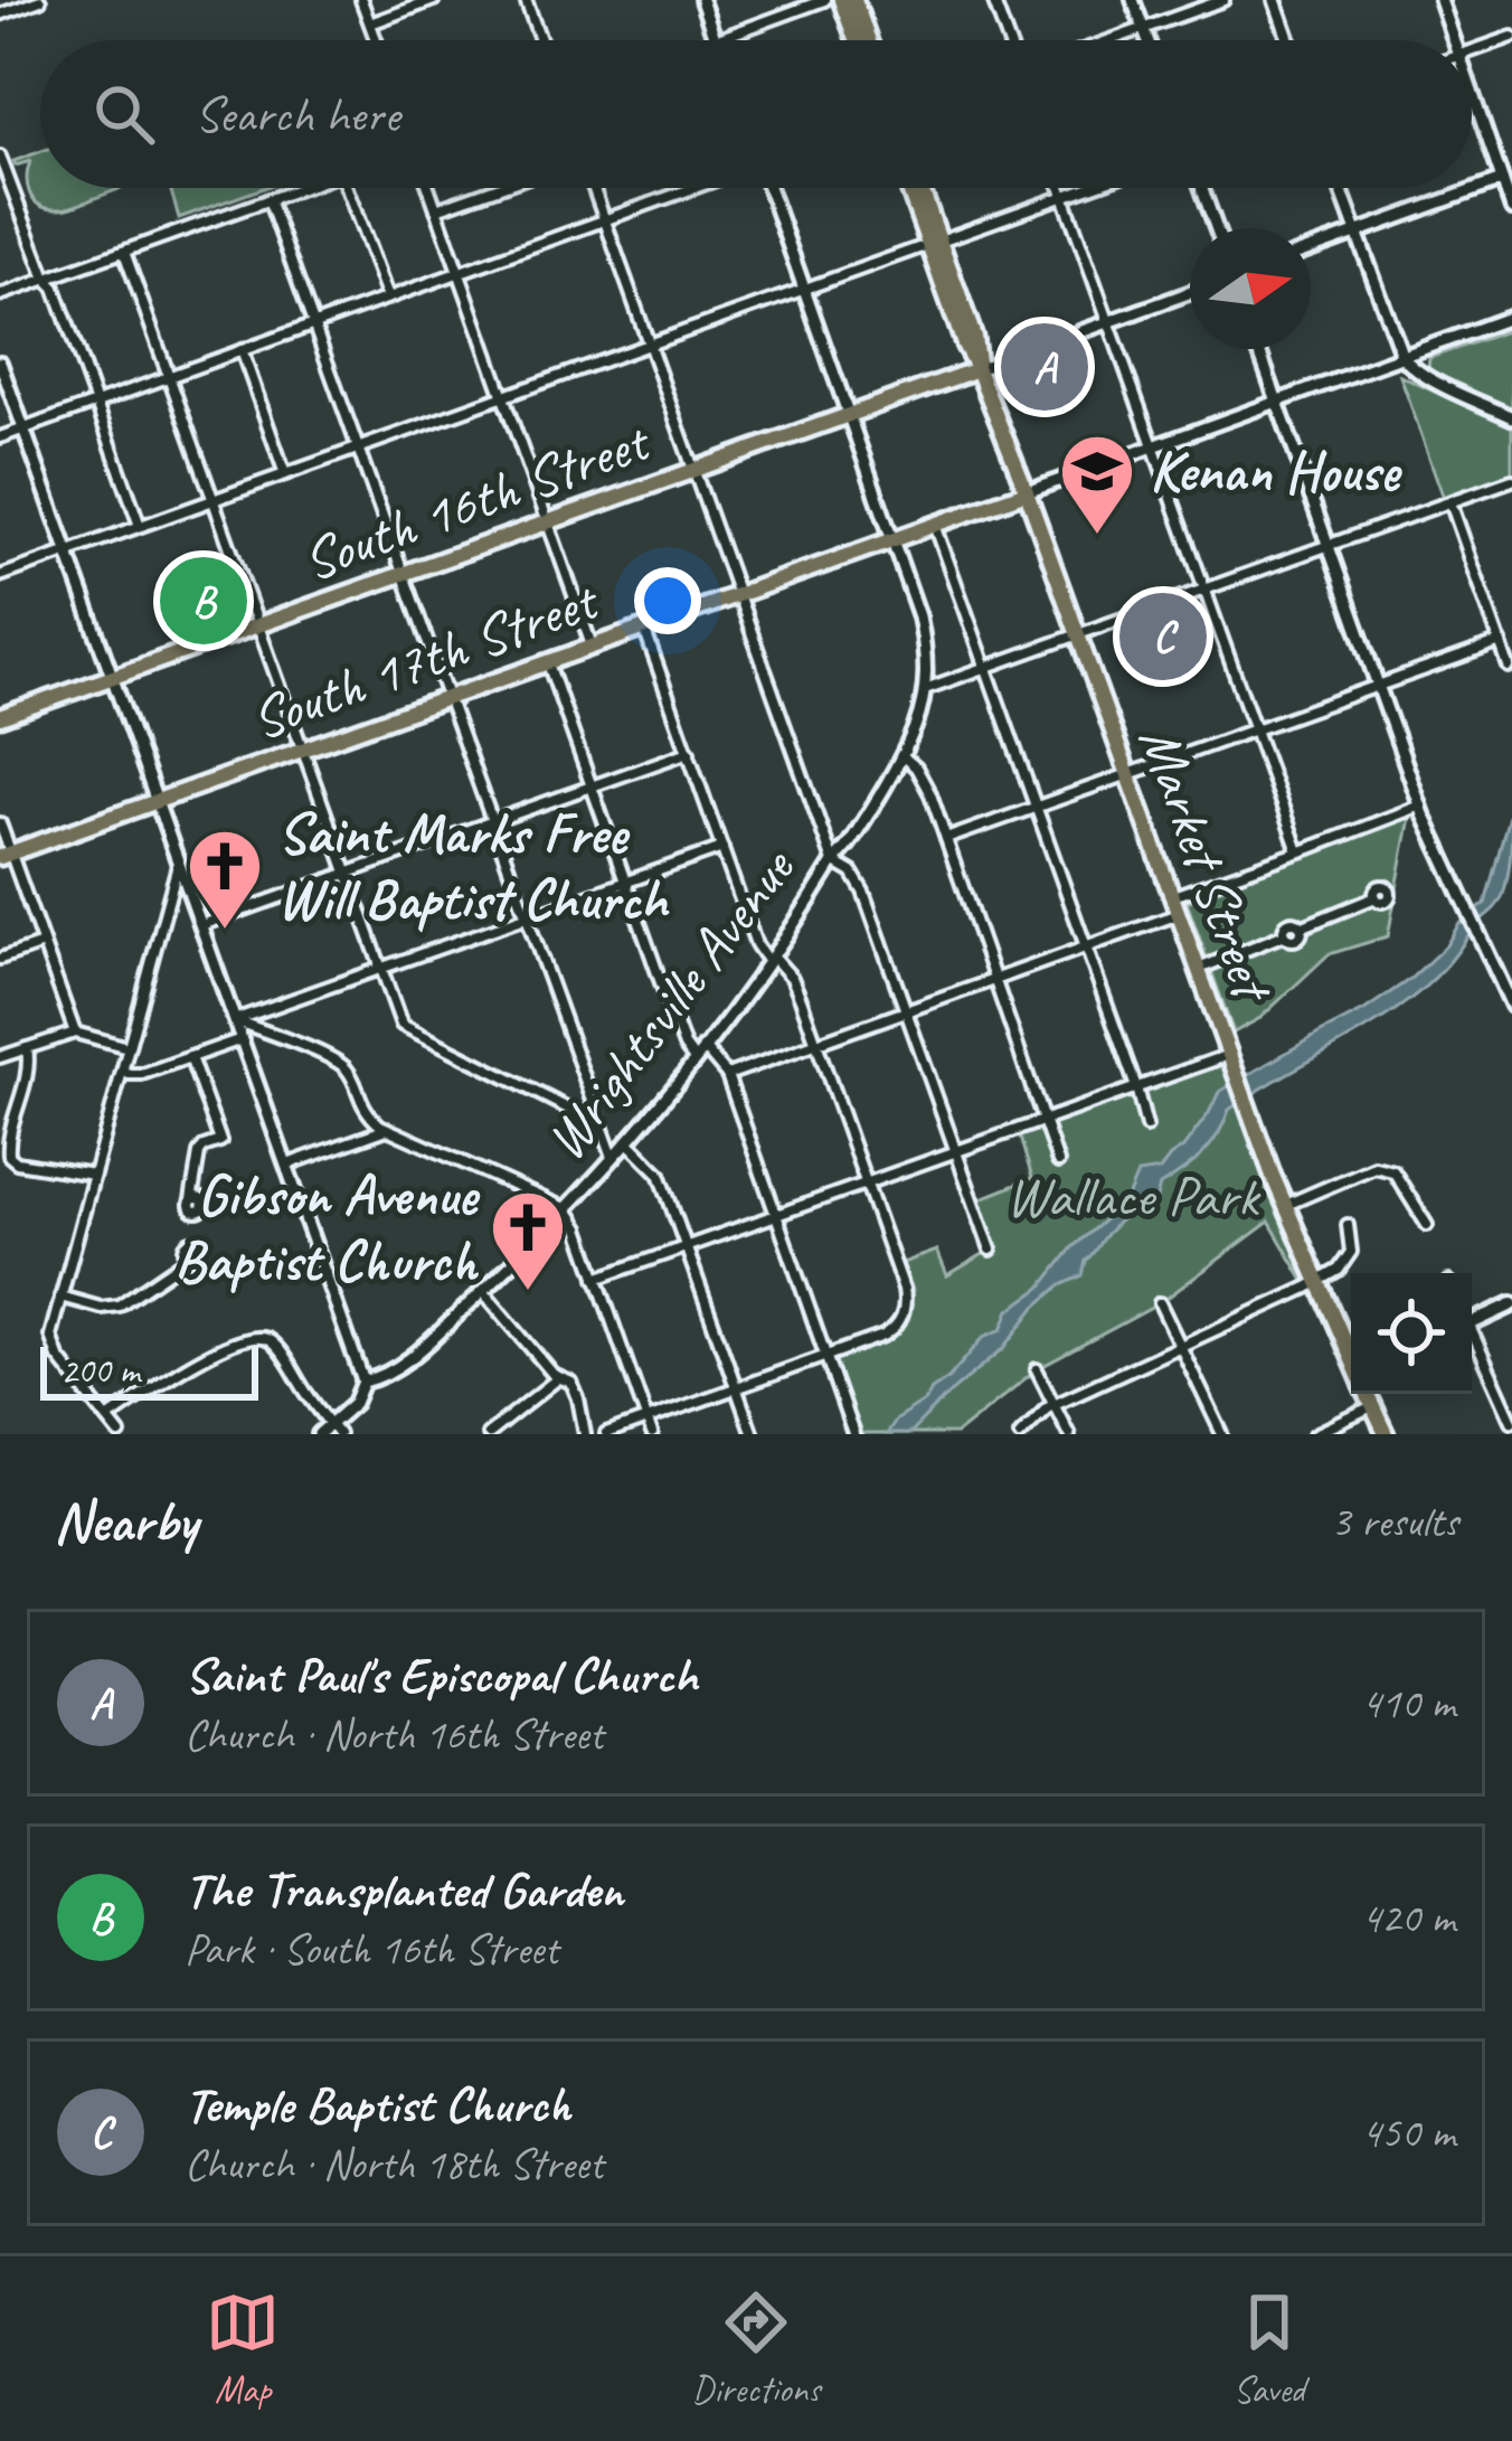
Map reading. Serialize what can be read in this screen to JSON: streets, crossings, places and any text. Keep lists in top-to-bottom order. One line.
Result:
{"streets":{"main road":["South 16th Street","South 17th Street","Market Street"],"street":["Wrightsville Avenue"]},"crossings":[["South 16th Street","Market Street"],["South 16th Street","Wrightsville Avenue"],["South 17th Street","Market Street"],["South 17th Street","Wrightsville Avenue"]],"parks":["Wallace Park"],"places":{"school or university":["Kenan House"],"church":["Saint Marks Free Will Baptist Church","Gibson Avenue Baptist Church"]},"scale_bar":"200 m","north":"right","page":{"search":"Search here","pins":["A","B","C"],"scale":"200 m","heading":["Nearby","3 results"],"list":[{"mark":"A","name":"Saint Paul's Episcopal Church","note":"Church · North 16th Street","value":"410 m"},{"mark":"B","name":"The Transplanted Garden","note":"Park · South 16th Street","value":"420 m"},{"mark":"C","name":"Temple Baptist Church","note":"Church · North 18th Street","value":"450 m"}],"nav":["Map","Directions","Saved"]}}
